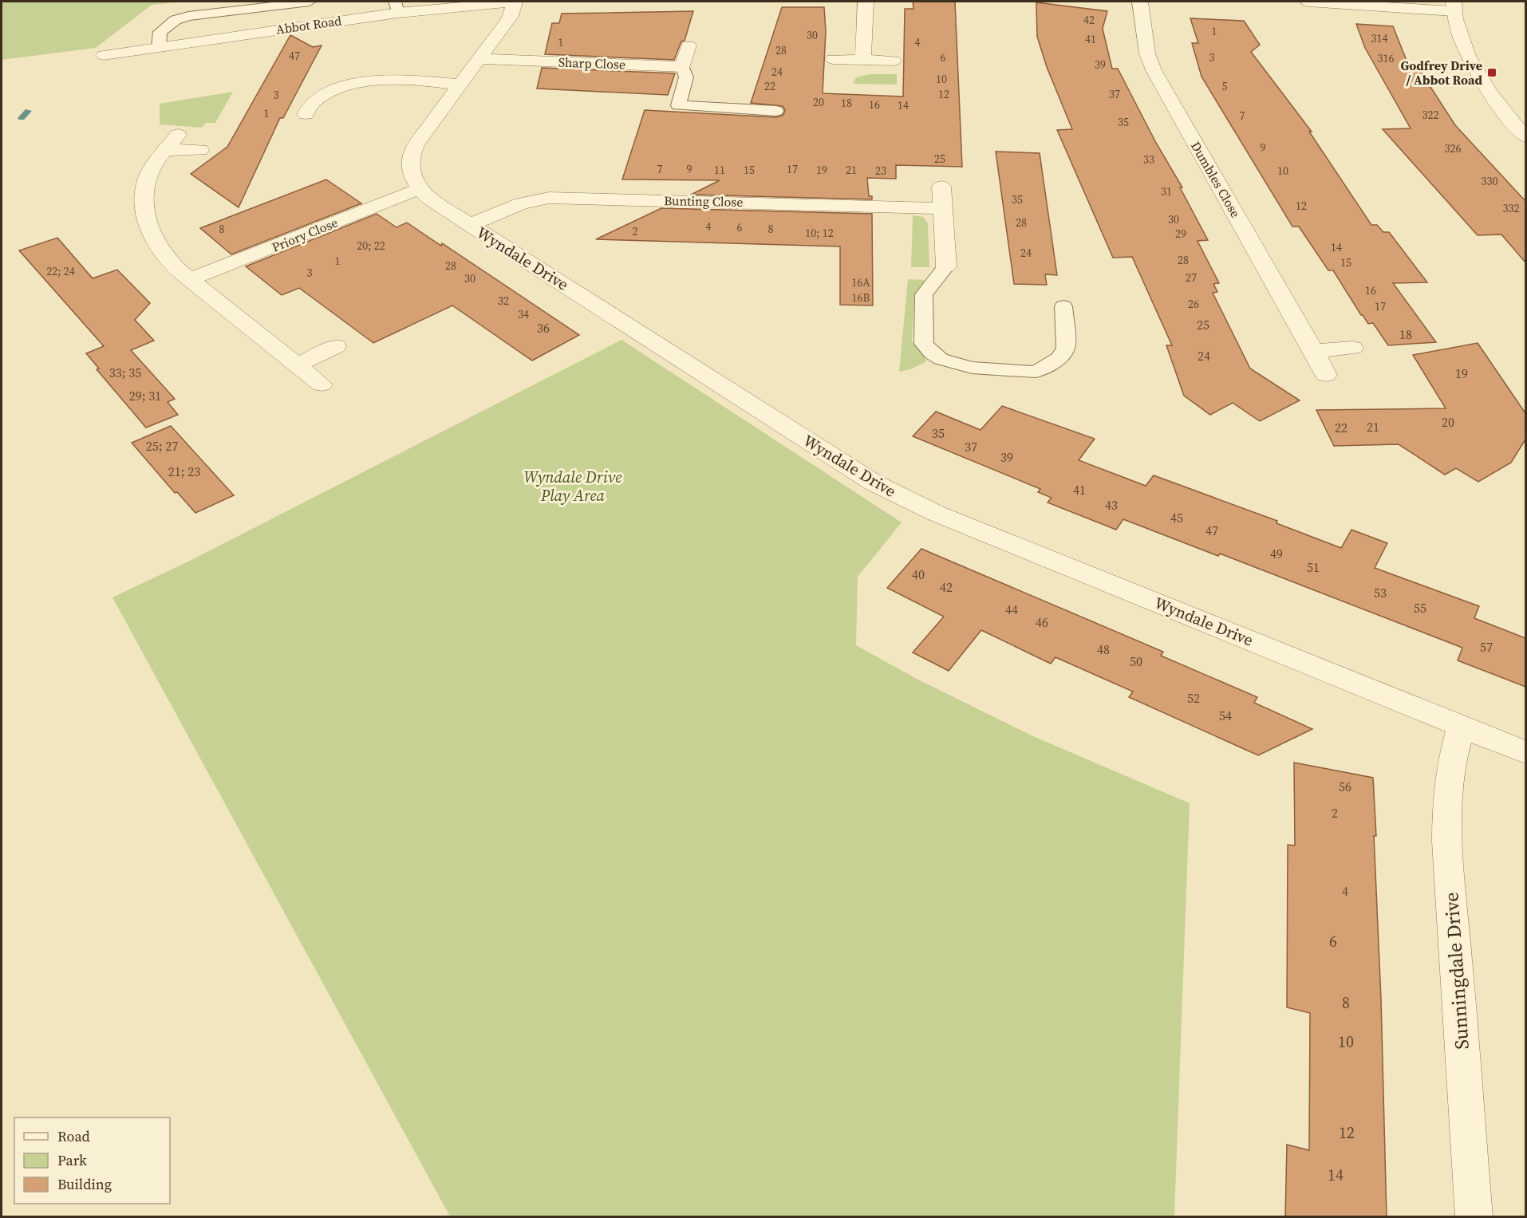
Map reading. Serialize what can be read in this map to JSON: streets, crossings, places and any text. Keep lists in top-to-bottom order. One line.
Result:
{"streets":{"street":["Abbot Road","Sharp Close","Dumbles Close","Bunting Close","Priory Close","Wyndale Drive","Sunningdale Drive"]},"crossings":[["Bunting Close","Wyndale Drive"],["Priory Close","Wyndale Drive"],["Wyndale Drive","Sunningdale Drive"]],"parks":["Wyndale Drive Play Area"],"places":{"transit":["Godfrey Drive / Abbot Road"]},"house_numbers":["42","1","30","314","41","1","4","28","47","6","3","316","39","24","10","22","5","12","37","3","20","18","16","14","1","322","7","35","9","326","25","33","7","9","17","11","15","19","21","23","10","330","31","35","12","332","30","28","4","6","8","8","2","10; 12","29","20; 22","14","24","28","1","15","28","22; 24","3","27","30","16A","16","16B","32","26","17","34","25","36","18","24","33; 35","19","29; 31","20","21","22","35","25; 27","37","39","21; 23","41","43","45","47","49","51","40","42","53","55","44","46","57","48","50","52","54","56","2","4","6","8","10","12","14"],"legend":["Road","Park","Building"]}
